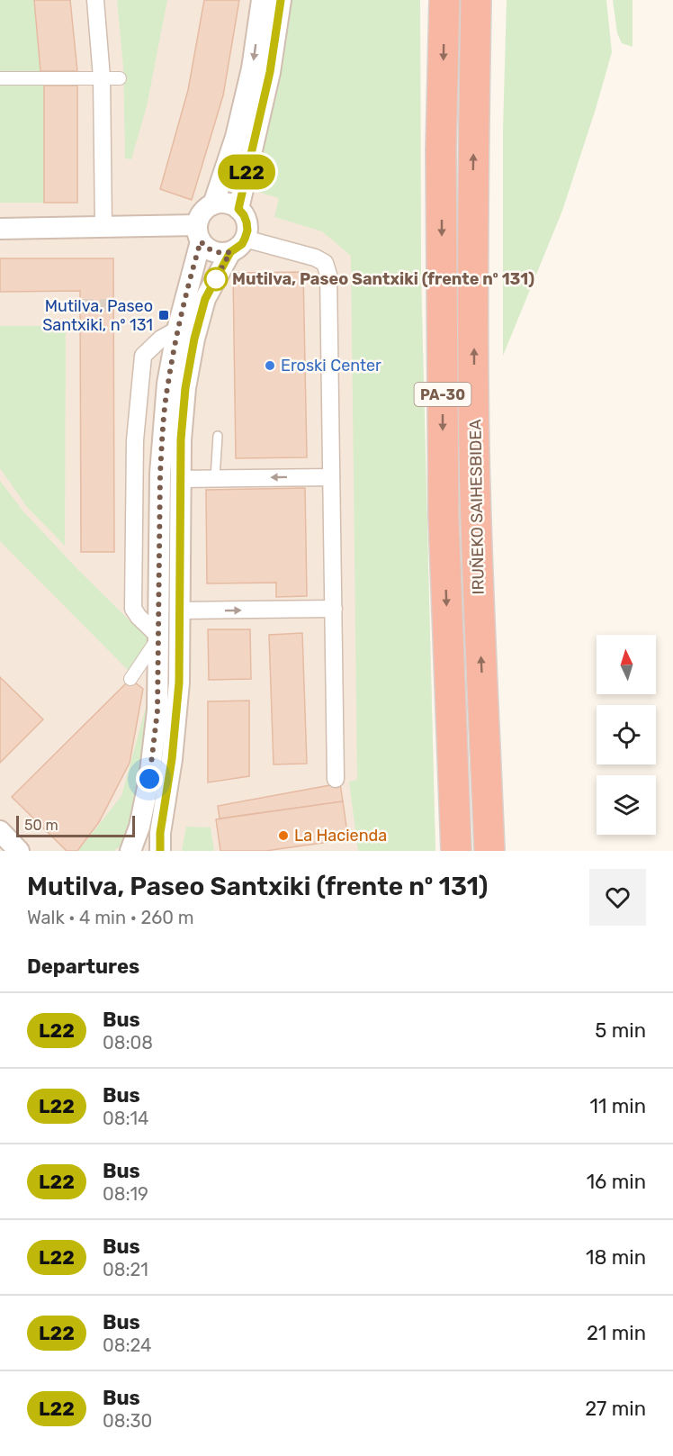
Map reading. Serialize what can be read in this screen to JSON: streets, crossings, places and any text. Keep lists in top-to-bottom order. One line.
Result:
{"streets":{"highway":["PA-30","IRUÑEKO SAIHESBIDEA"]},"places":{"other":["Mutilva, Paseo Santxiki (frente nº 131)","Eroski Center","La Hacienda"],"transit":["Mutilva, Paseo Santxiki, nº 131"]},"lines":["bus line L22"],"scale_bar":"50 m","north":"top","page":{"on_map":"L22","scale":"50 m","heading":[["Mutilva, Paseo Santxiki (frente nº 131)","Walk · 4 min · 260 m"],"Departures"],"list":[{"mark":"L22","name":"Bus","note":"08:08","value":"5 min"},{"mark":"L22","name":"Bus","note":"08:14","value":"11 min"},{"mark":"L22","name":"Bus","note":"08:19","value":"16 min"},{"mark":"L22","name":"Bus","note":"08:21","value":"18 min"},{"mark":"L22","name":"Bus","note":"08:24","value":"21 min"},{"mark":"L22","name":"Bus","note":"08:30","value":"27 min"}]}}
